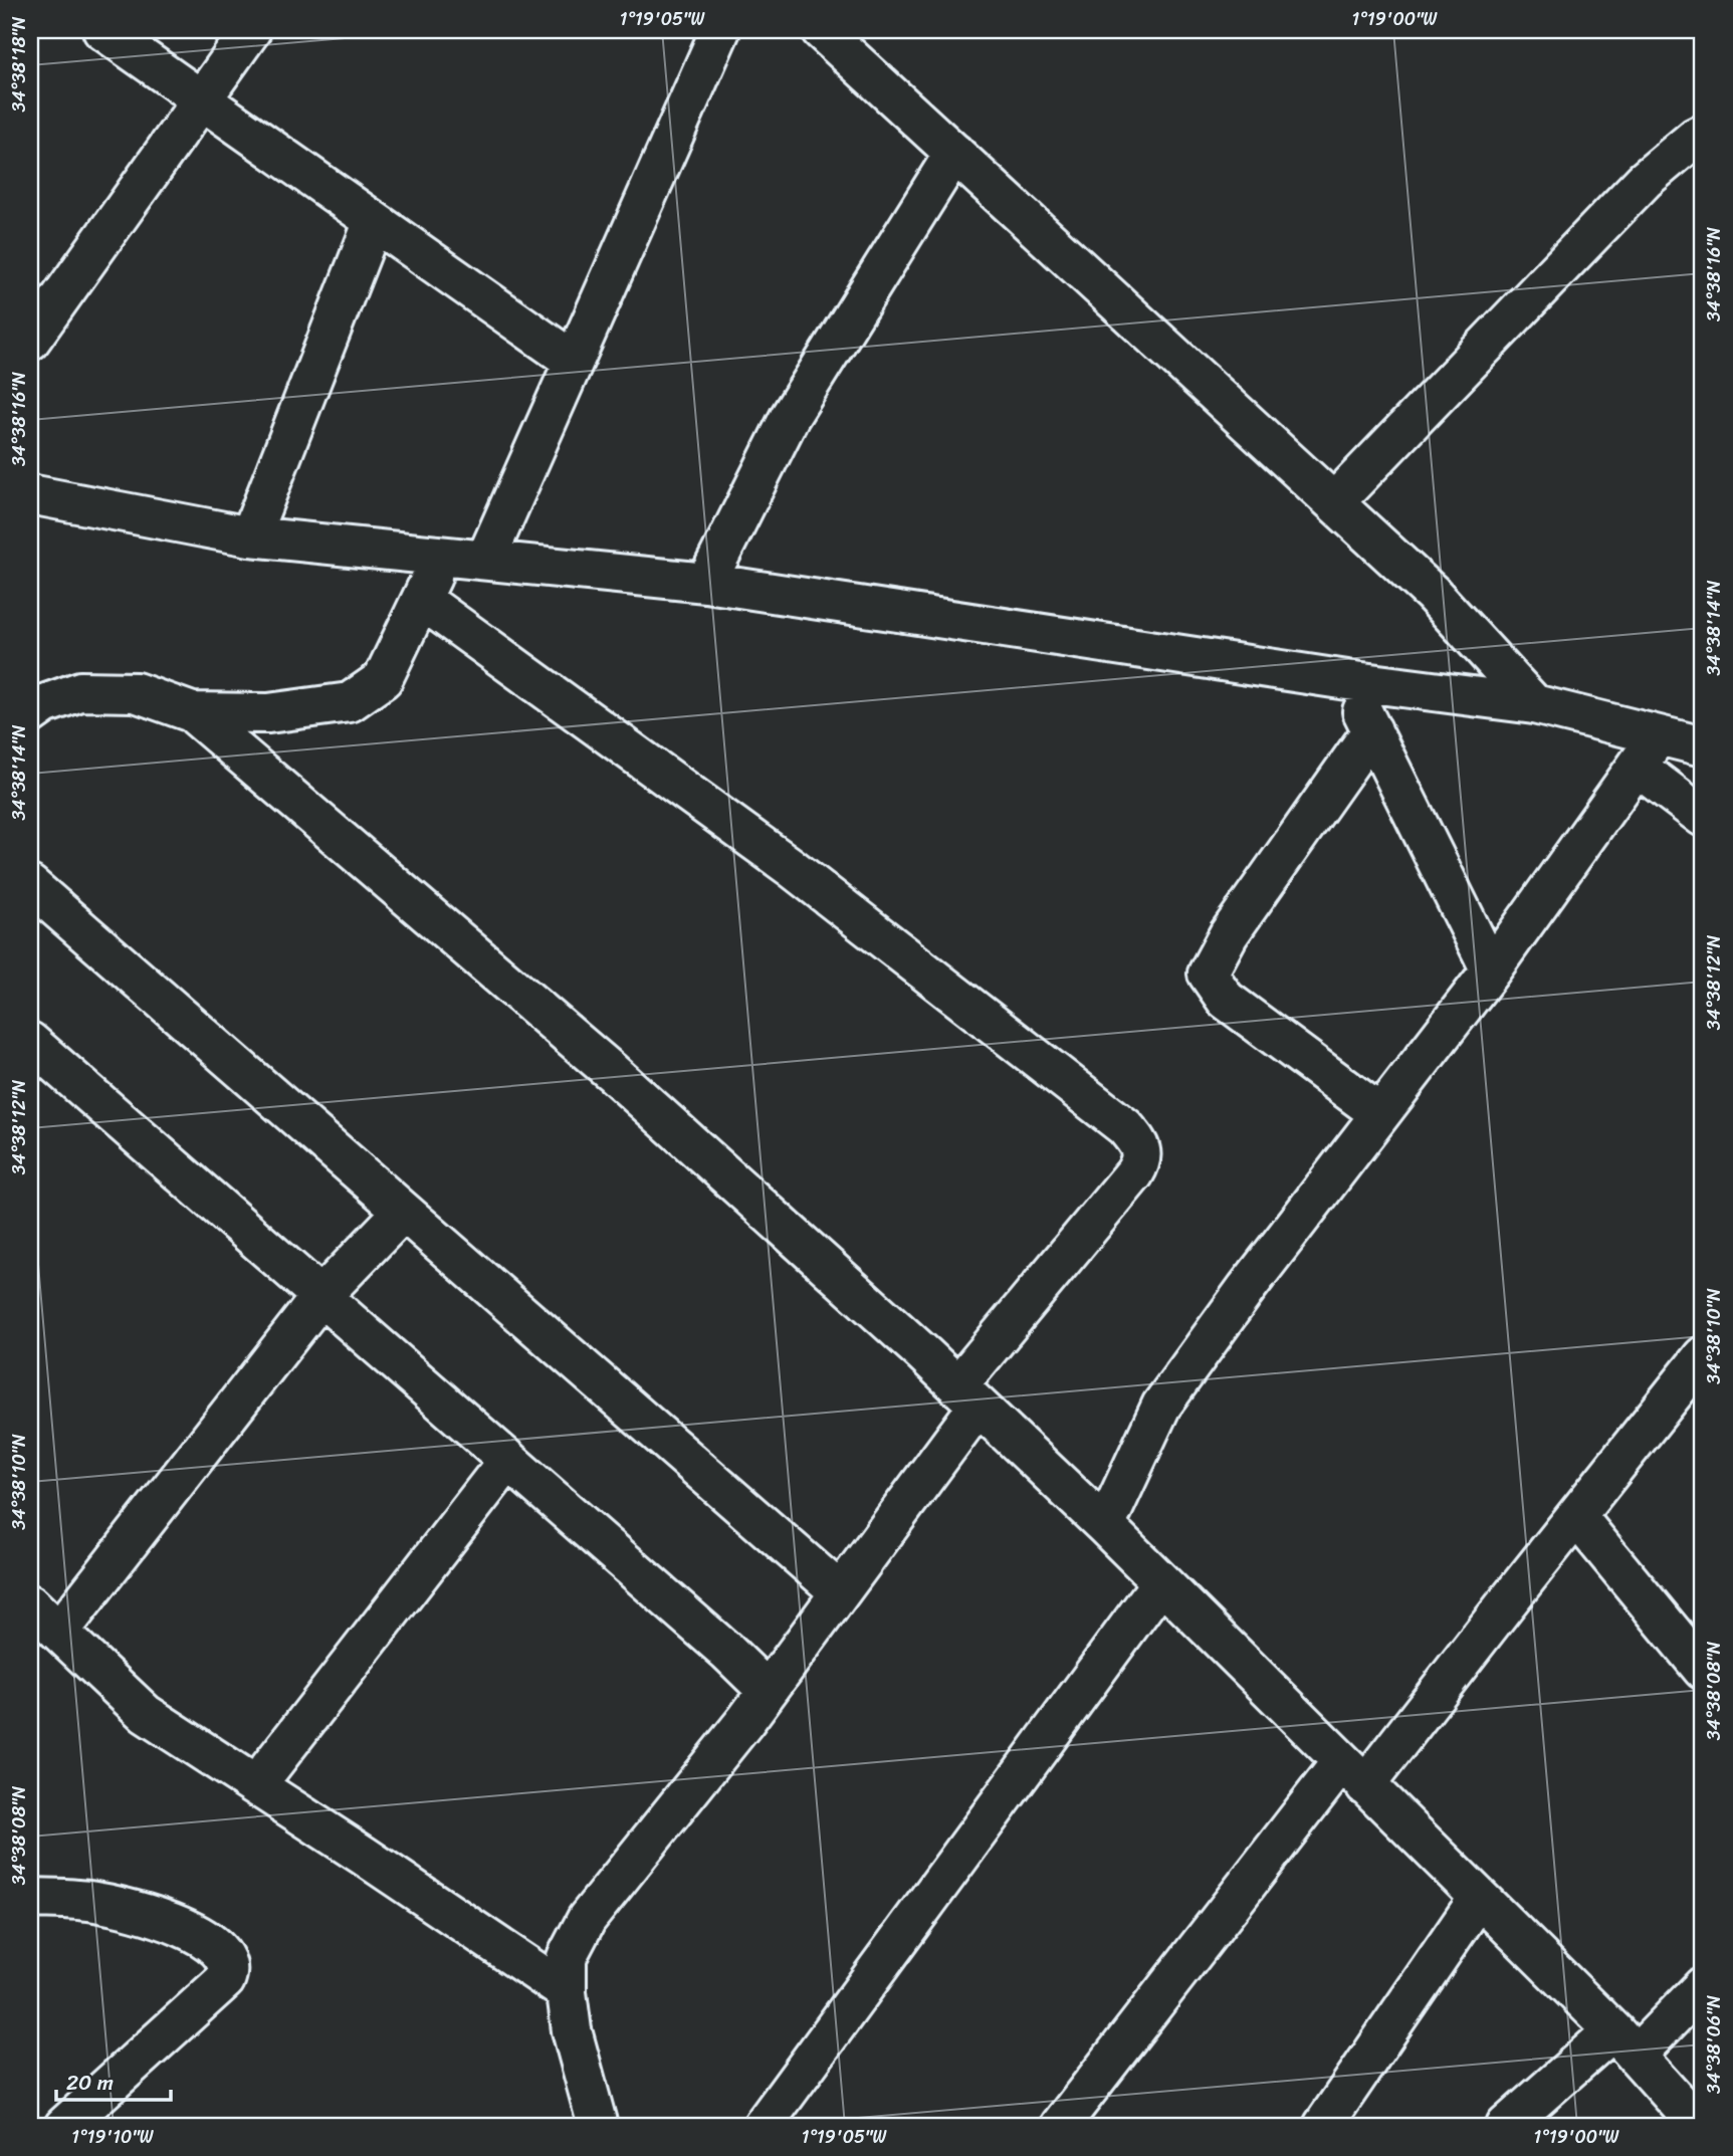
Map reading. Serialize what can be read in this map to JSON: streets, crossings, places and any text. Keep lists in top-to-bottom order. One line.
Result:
{"scale_bar":"20 m","coordinates":["1°19'05\"W","1°19'00\"W","34°38'18\"N","34°38'16\"N","34°38'14\"N","34°38'12\"N","34°38'10\"N","34°38'08\"N","34°38'06\"N","1°19'10\"W"]}
